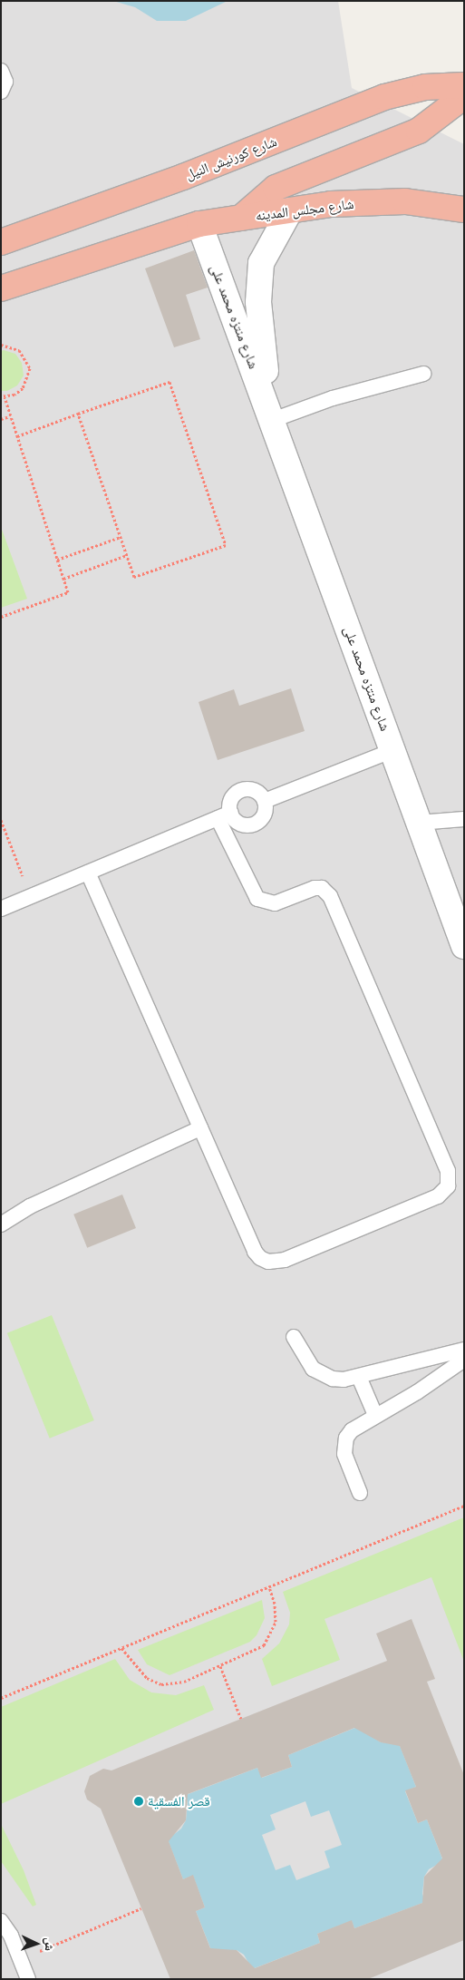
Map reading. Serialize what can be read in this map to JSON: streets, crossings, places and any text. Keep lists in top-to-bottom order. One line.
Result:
{"streets":{"highway":["شارع كورنيش النيل","شارع مجلس المدينه"],"street":["شارع منتزه محمد على"]},"crossings":[["شارع مجلس المدينه","شارع منتزه محمد على"]],"places":["قصر الفسقية"],"north":"right"}
